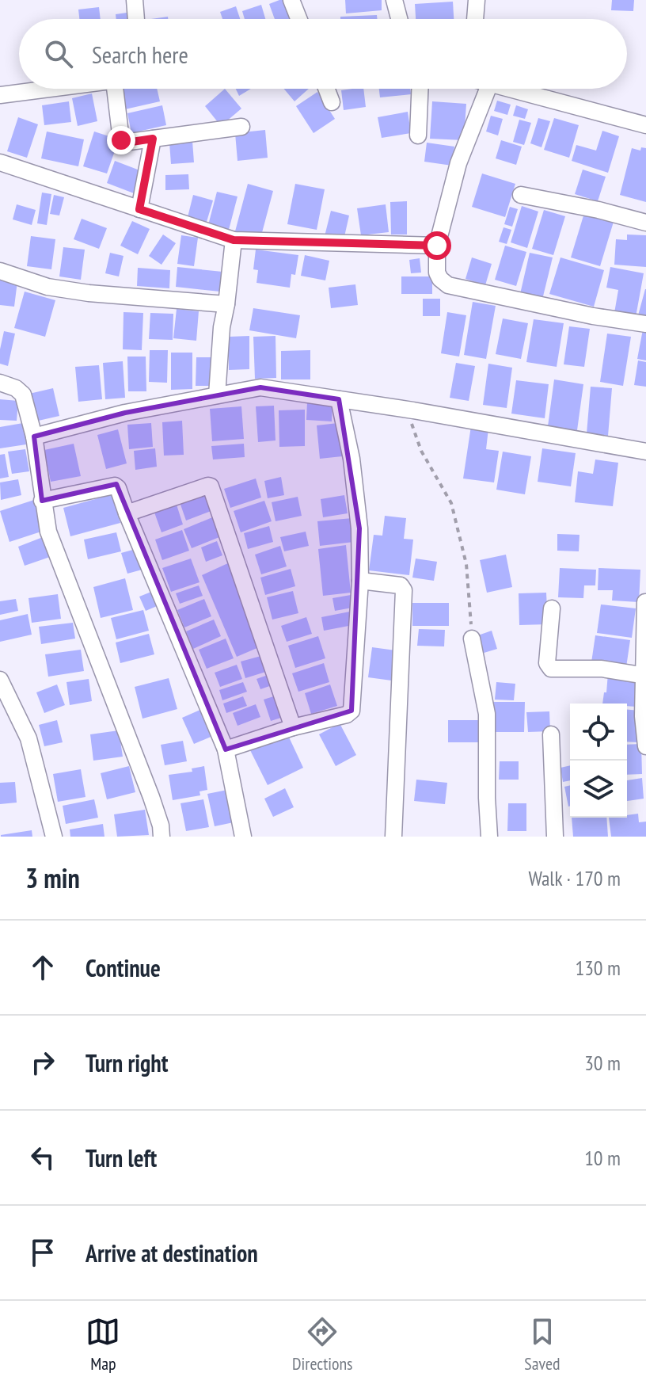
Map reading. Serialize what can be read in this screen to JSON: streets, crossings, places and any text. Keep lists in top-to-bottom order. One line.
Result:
{"page":{"search":"Search here","heading":["3 min","Walk · 170 m"],"list":[["Continue","130 m"],["Turn right","30 m"],["Turn left","10 m"],"Arrive at destination"],"nav":["Map","Directions","Saved"]}}
